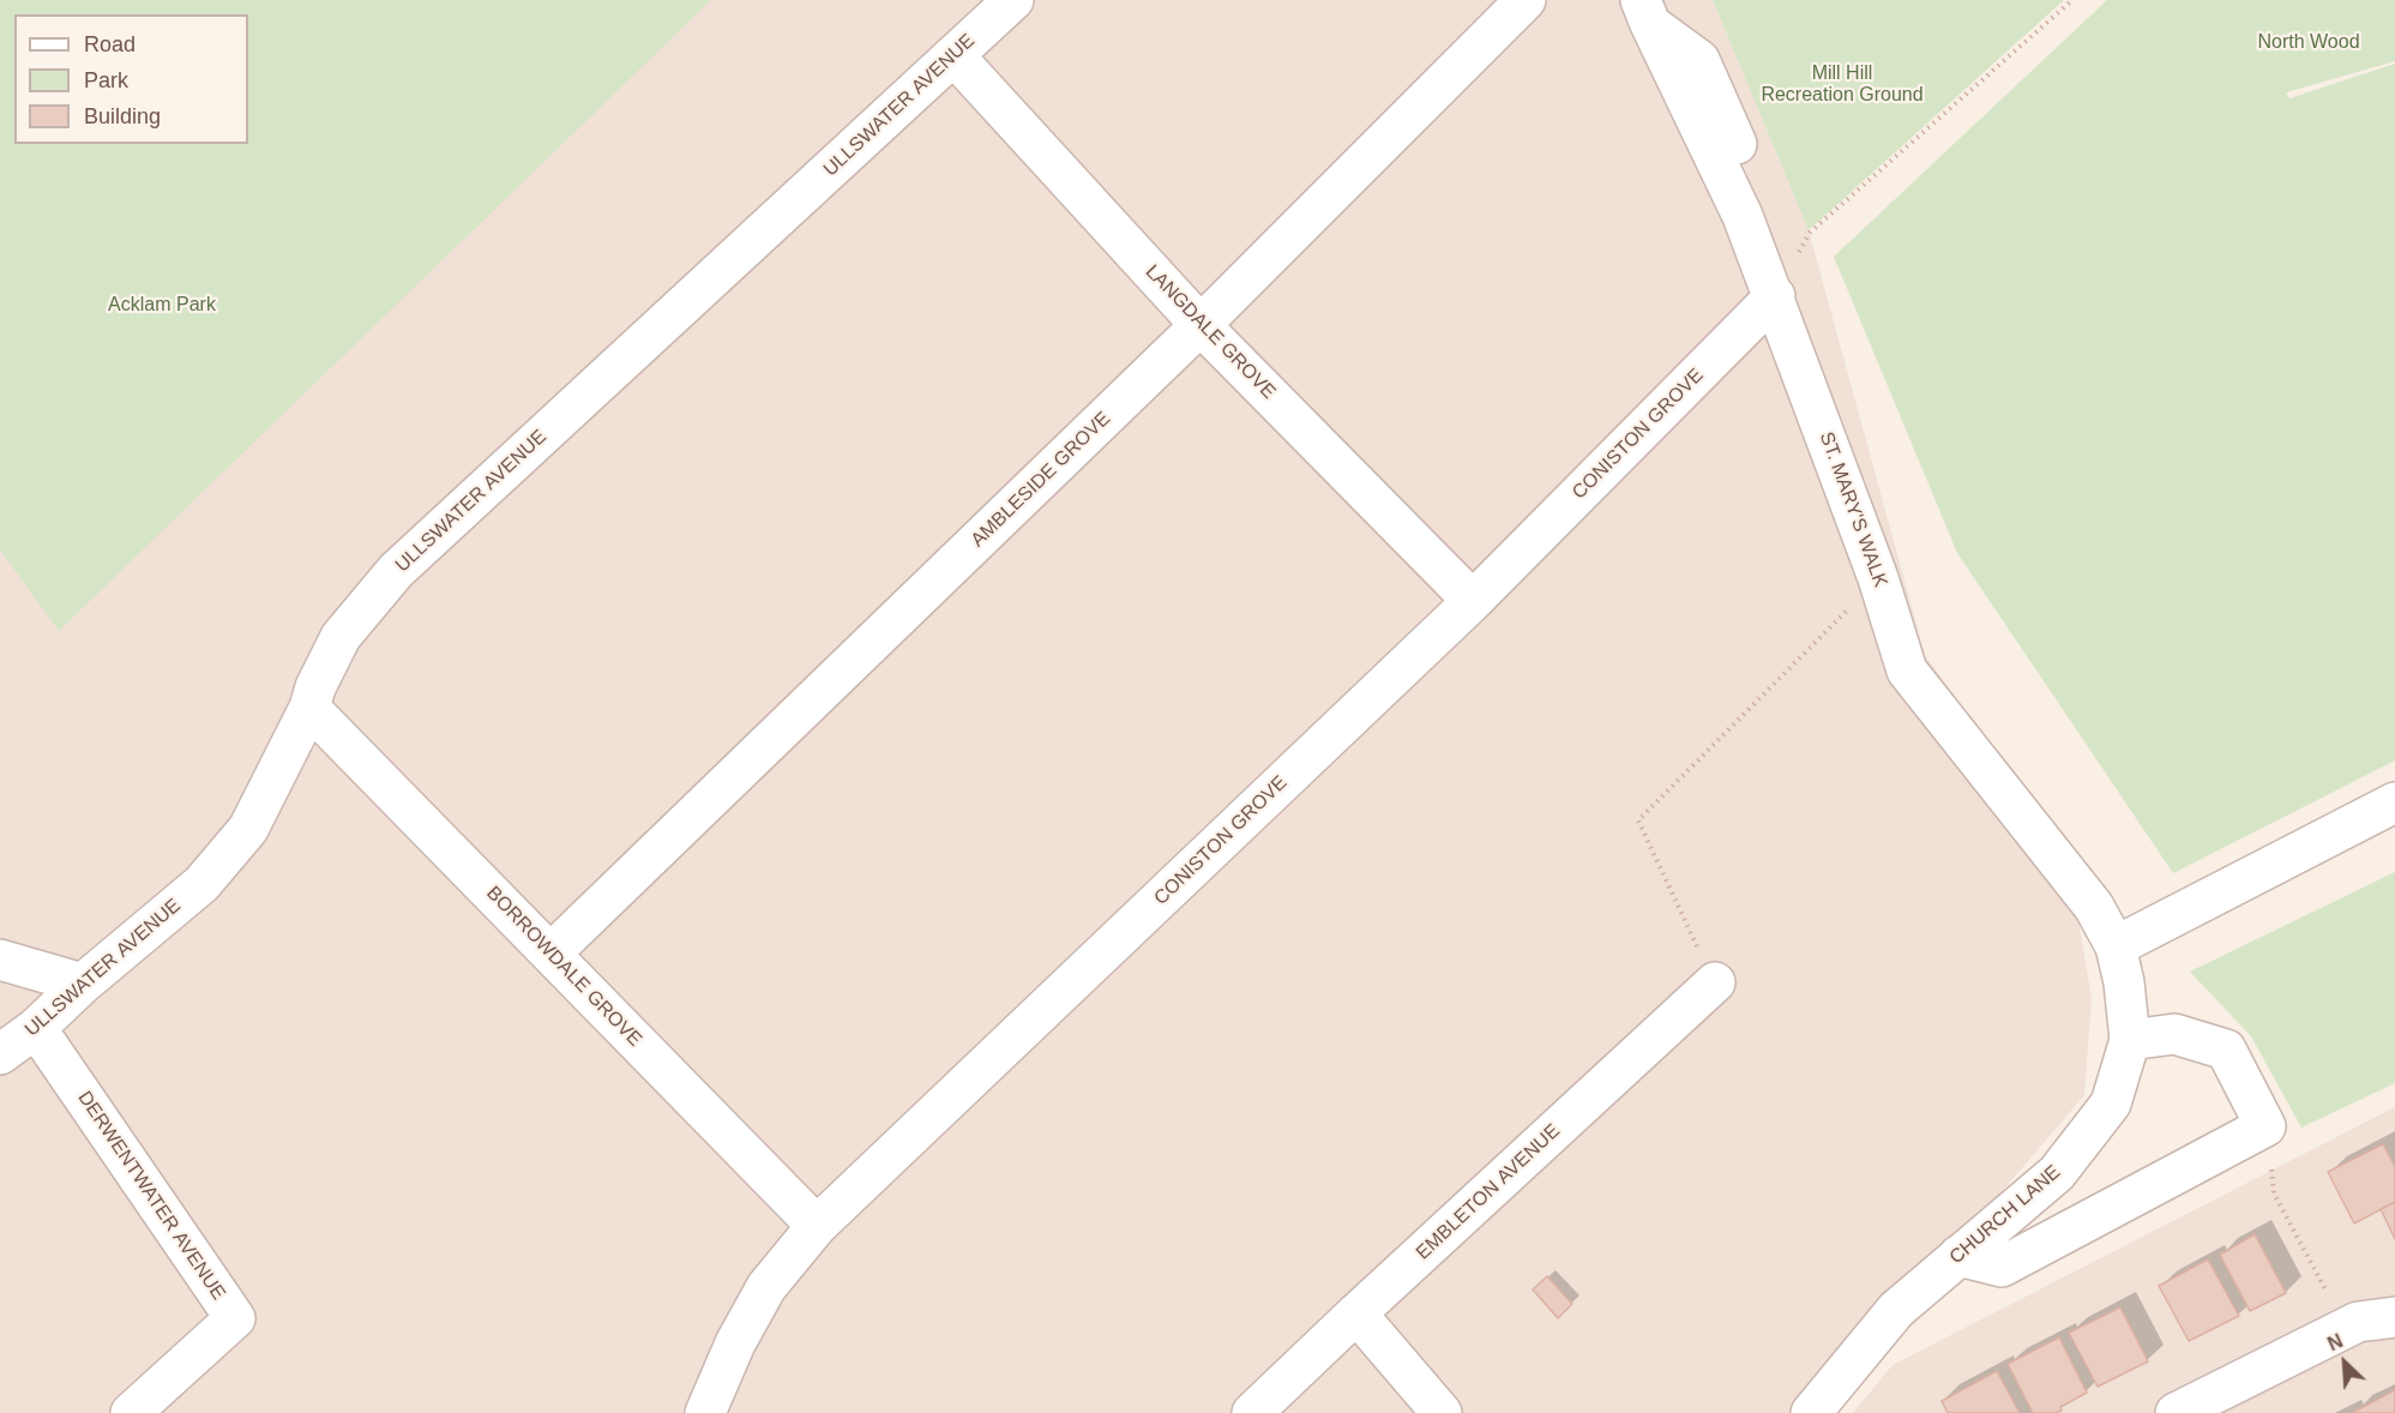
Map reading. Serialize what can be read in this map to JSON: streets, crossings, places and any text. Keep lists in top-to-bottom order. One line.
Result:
{"streets":{"street":["ULLSWATER AVENUE","LANGDALE GROVE","CONISTON GROVE","AMBLESIDE GROVE","ST. MARY'S WALK","BORROWDALE GROVE","EMBLETON AVENUE","DERWENTWATER AVENUE","CHURCH LANE"]},"crossings":[["ULLSWATER AVENUE","LANGDALE GROVE"],["ULLSWATER AVENUE","BORROWDALE GROVE"],["ULLSWATER AVENUE","DERWENTWATER AVENUE"],["LANGDALE GROVE","CONISTON GROVE"],["LANGDALE GROVE","AMBLESIDE GROVE"],["CONISTON GROVE","ST. MARY'S WALK"],["CONISTON GROVE","BORROWDALE GROVE"],["AMBLESIDE GROVE","BORROWDALE GROVE"],["ST. MARY'S WALK","CHURCH LANE"]],"parks":["North Wood","Mill Hill Recreation Ground","Acklam Park"],"legend":["Road","Park","Building"],"north":"top left"}
